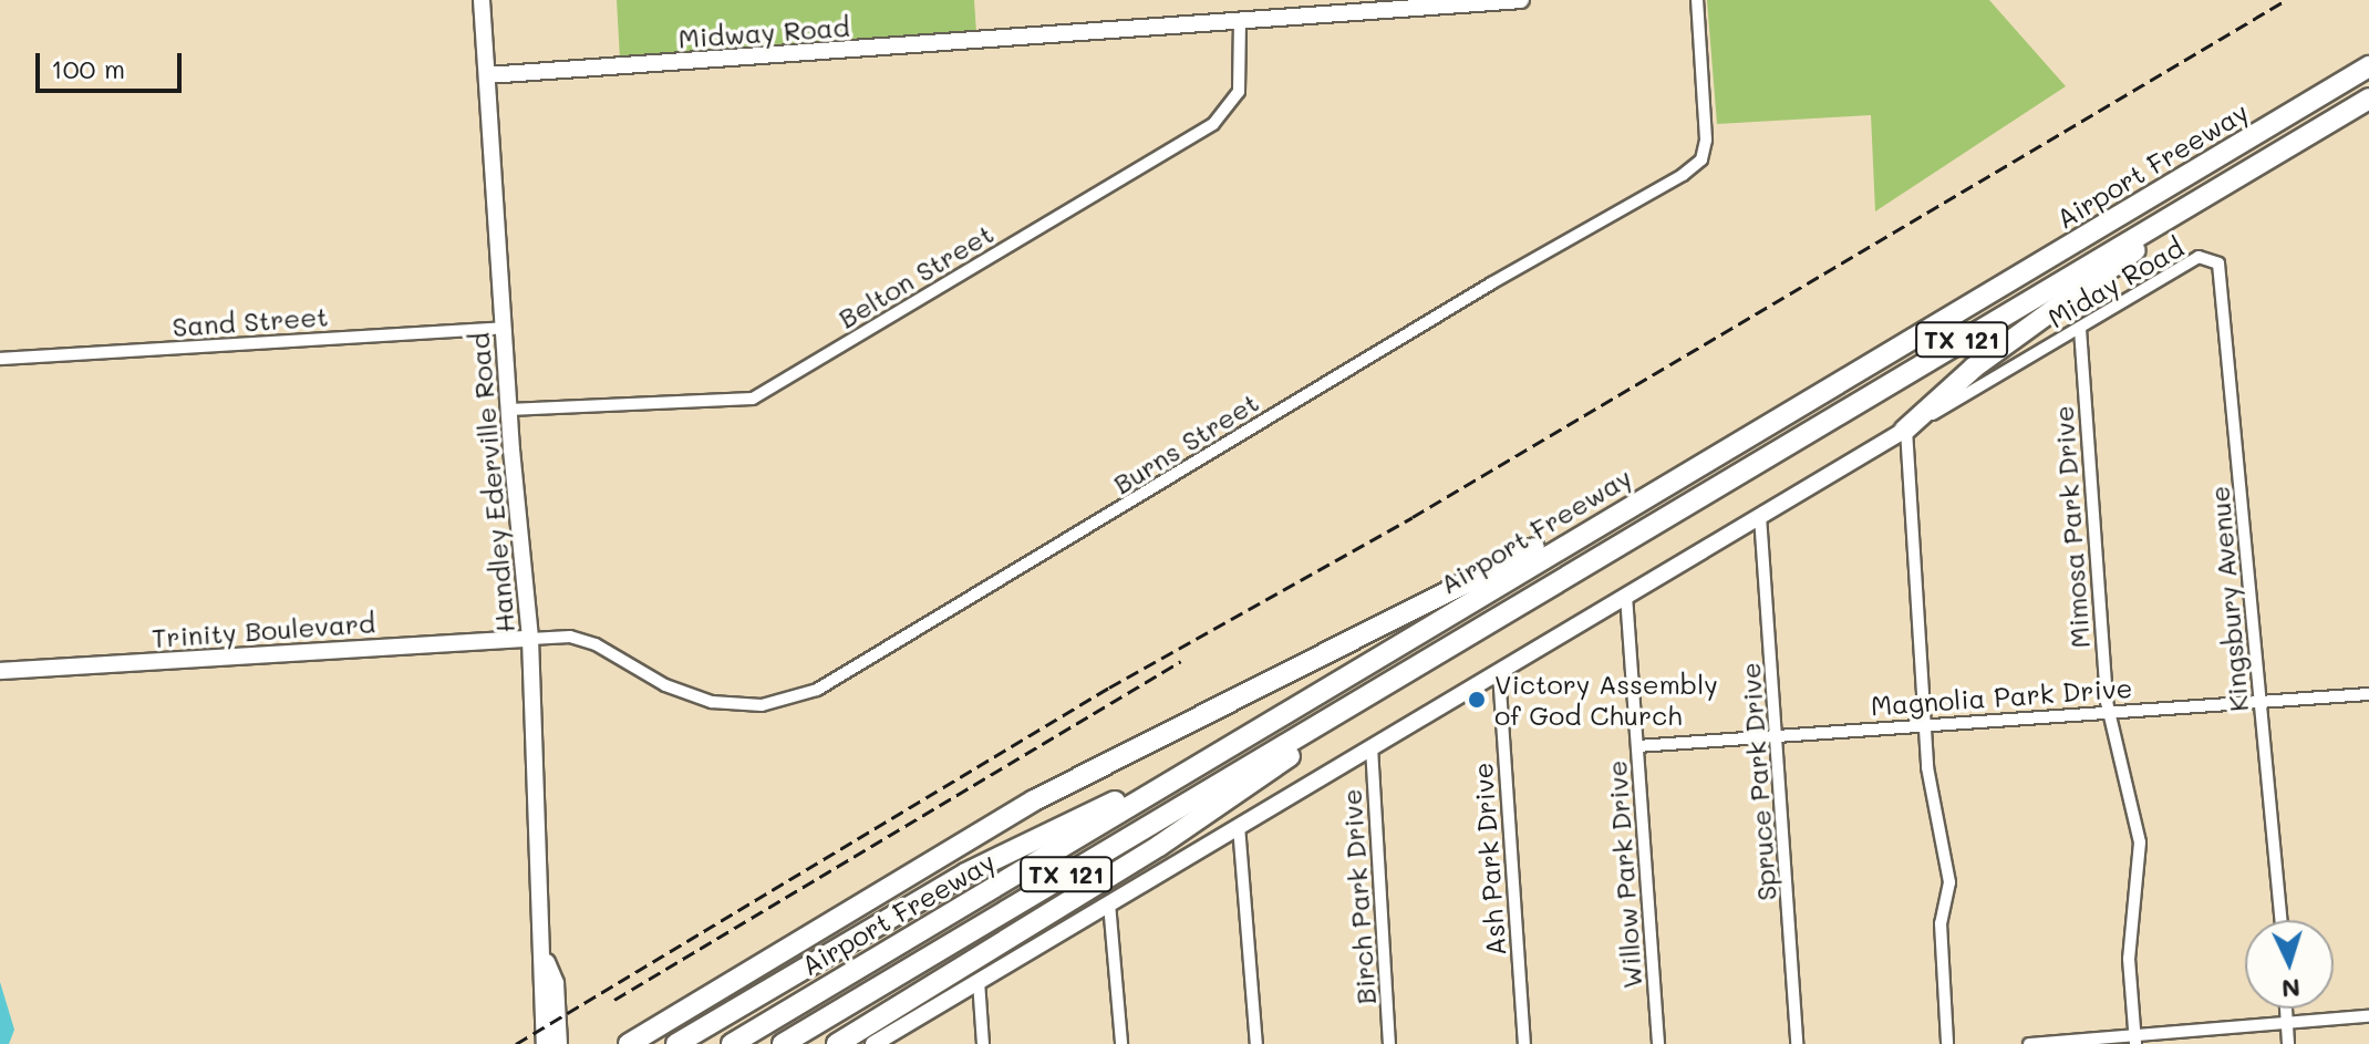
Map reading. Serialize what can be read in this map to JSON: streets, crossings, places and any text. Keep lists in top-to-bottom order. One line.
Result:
{"streets":{"highway":["Airport Freeway","TX 121"],"main road":["Midway Road","Handley Ederville Road","Trinity Boulevard"],"street":["Belton Street","Miday Road","Sand Street","Burns Street","Mimosa Park Drive","Kingsbury Avenue","Magnolia Park Drive","Spruce Park Drive","Ash Park Drive","Willow Park Drive","Birch Park Drive"]},"crossings":[["Midway Road","Belton Street"],["Midway Road","Handley Ederville Road"],["Belton Street","Handley Ederville Road"],["Miday Road","Mimosa Park Drive"],["Miday Road","Kingsbury Avenue"],["Sand Street","Handley Ederville Road"],["Burns Street","Handley Ederville Road"],["Burns Street","Trinity Boulevard"],["Handley Ederville Road","Trinity Boulevard"],["Mimosa Park Drive","Magnolia Park Drive"],["Kingsbury Avenue","Magnolia Park Drive"],["Magnolia Park Drive","Spruce Park Drive"],["Magnolia Park Drive","Willow Park Drive"]],"places":["Victory Assembly of God Church"],"scale_bar":"100 m","north":"bottom"}
